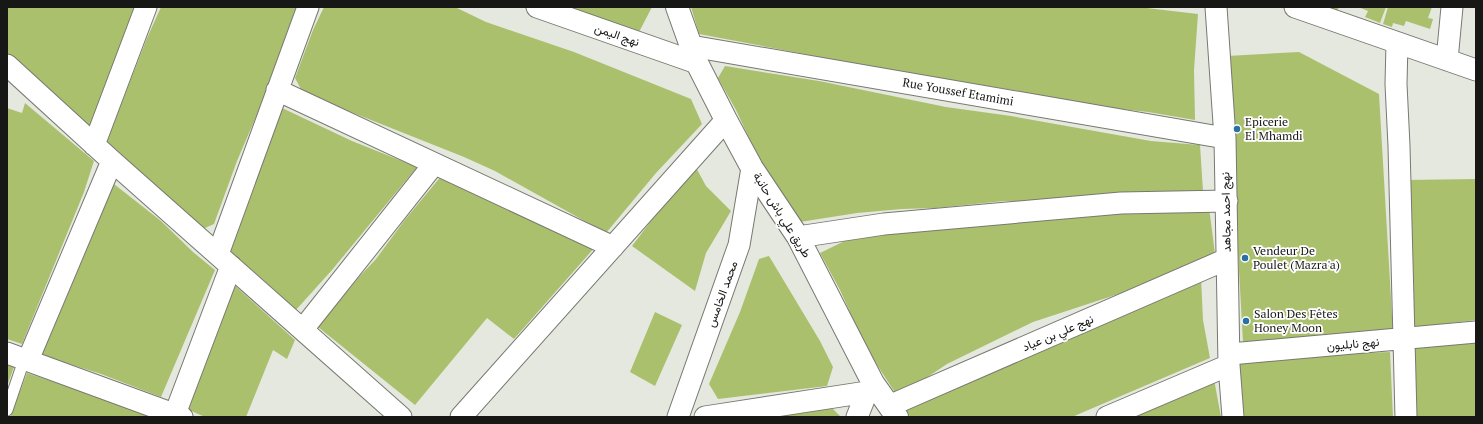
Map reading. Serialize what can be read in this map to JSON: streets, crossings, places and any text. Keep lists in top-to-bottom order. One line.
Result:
{"streets":{"street":["نهج اليمن","Rue Youssef Etamimi","نهج احمد مجاهد","طريق علي باش حانبة","محمد الخامس","نهج علي بن عياد","نهج نابليون"]},"crossings":[["نهج اليمن","Rue Youssef Etamimi"],["نهج اليمن","طريق علي باش حانبة"],["Rue Youssef Etamimi","نهج احمد مجاهد"],["Rue Youssef Etamimi","طريق علي باش حانبة"],["نهج احمد مجاهد","نهج علي بن عياد"],["نهج احمد مجاهد","نهج نابليون"],["طريق علي باش حانبة","محمد الخامس"],["طريق علي باش حانبة","نهج علي بن عياد"]],"places":["Epicerie El Mhamdi","Vendeur De Poulet (Mazra'a)","Salon Des Fêtes Honey Moon"]}
